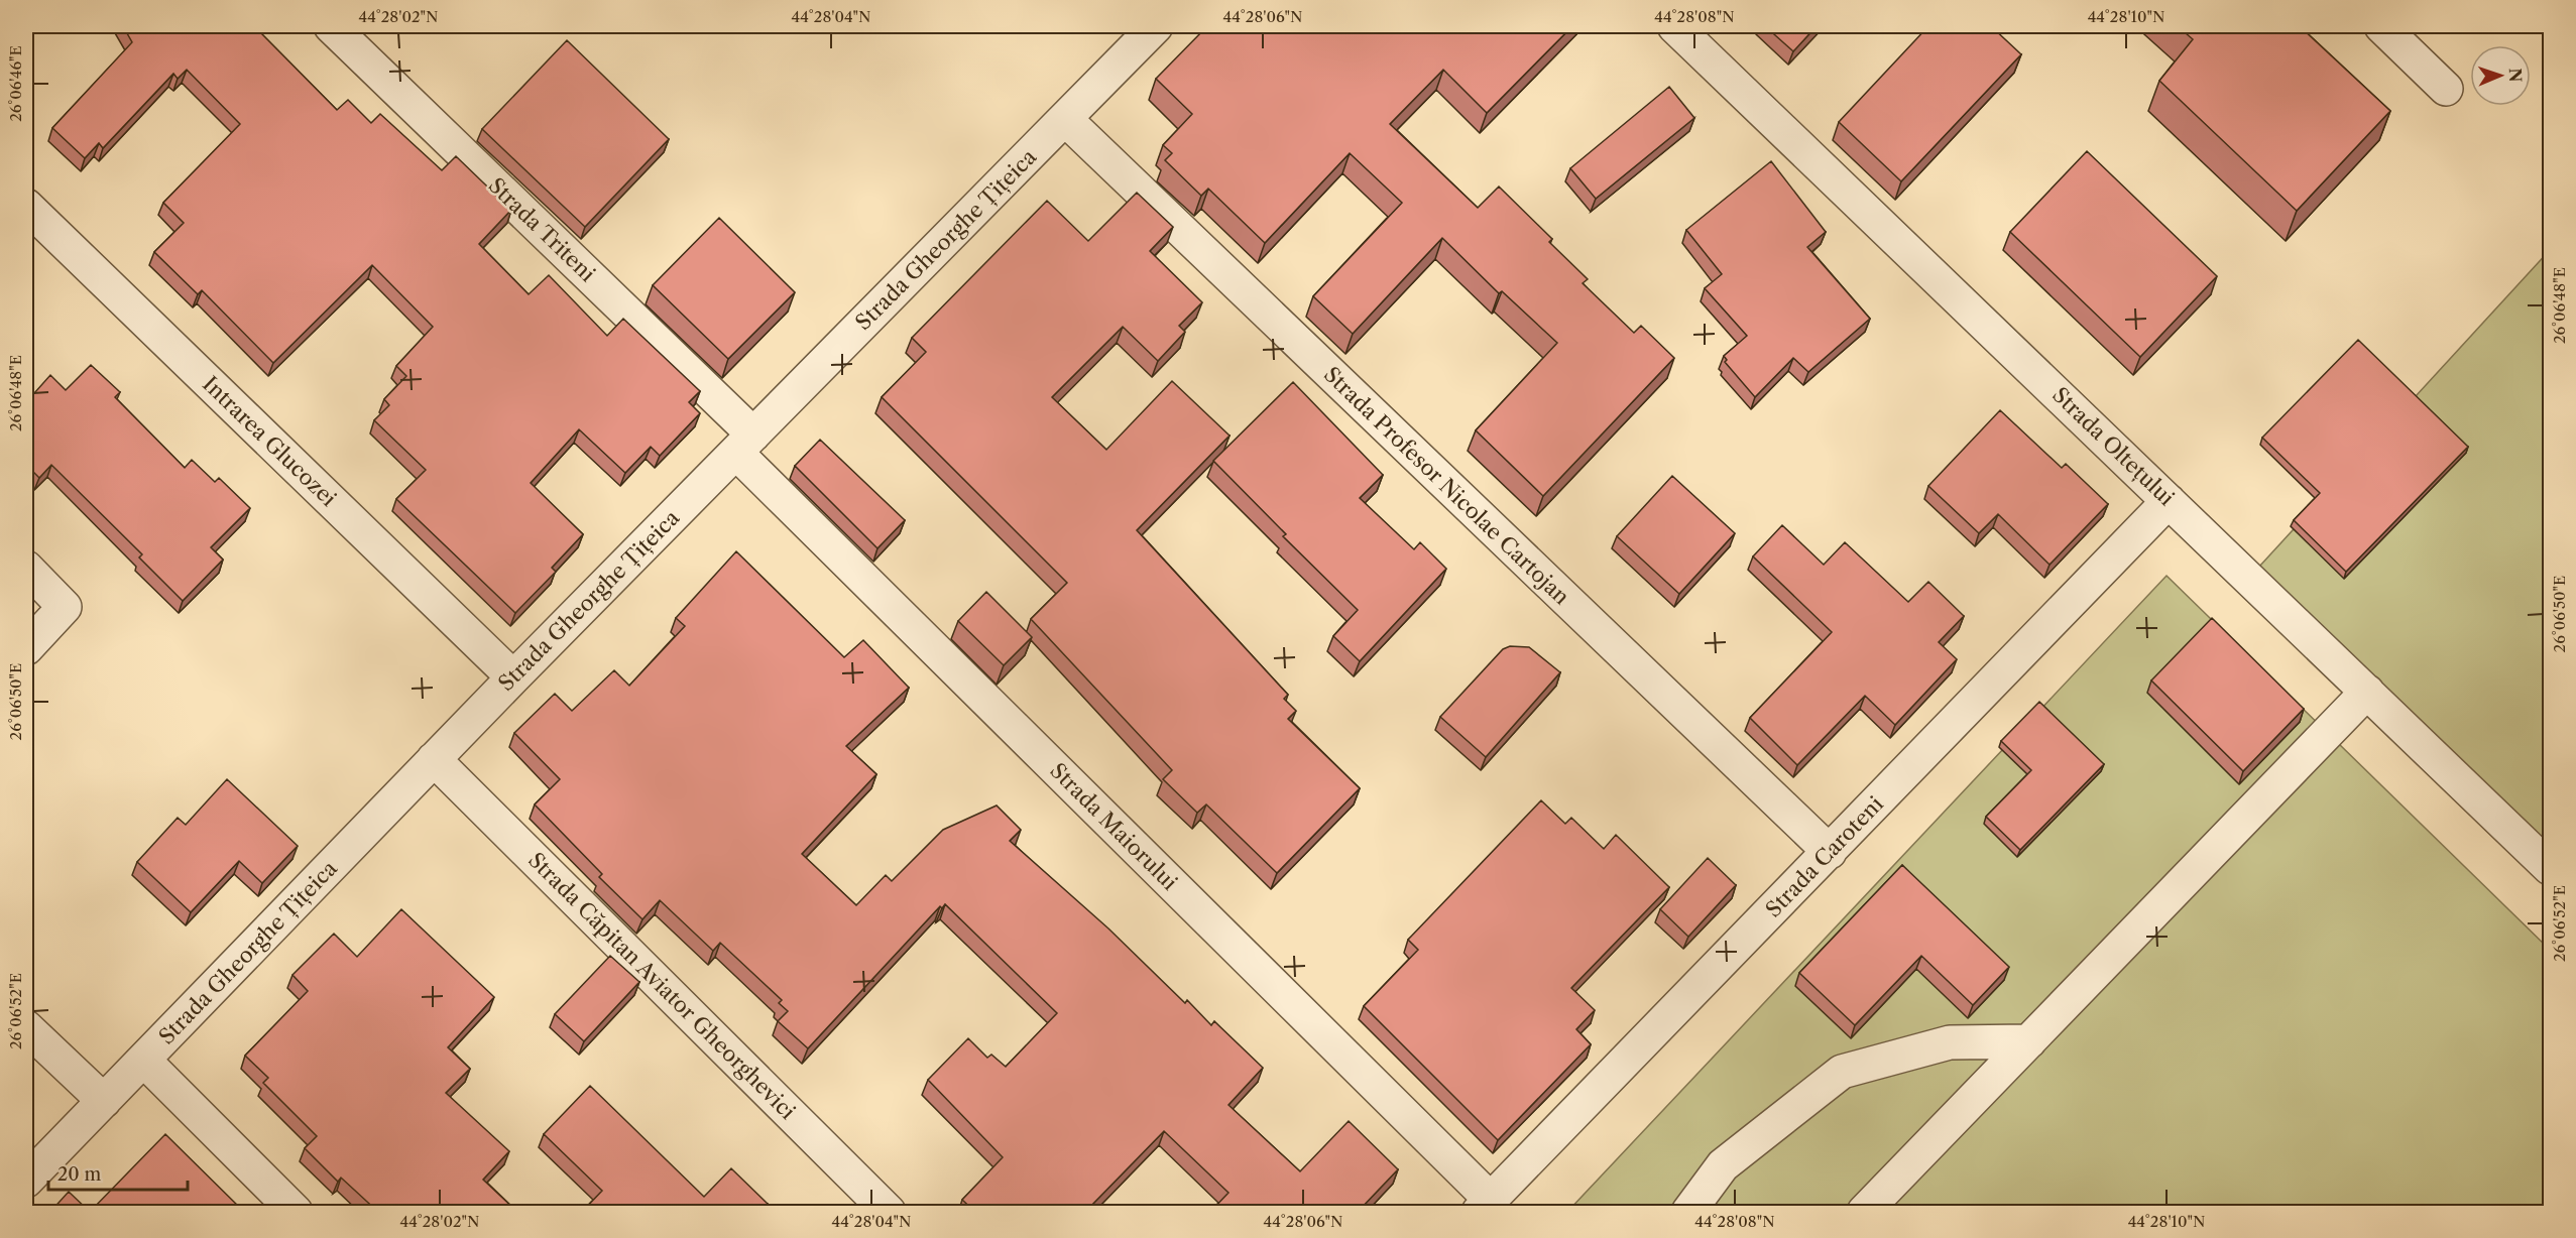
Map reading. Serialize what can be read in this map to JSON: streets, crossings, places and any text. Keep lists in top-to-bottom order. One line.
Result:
{"streets":{"street":["Strada Triteni","Strada Gheorghe Țițeica","Intrarea Glucozei","Strada Oltețului","Strada Profesor Nicolae Cartojan","Strada Maiorului","Strada Caroteni","Strada Căpitan Aviator Gheorghevici"]},"crossings":[["Strada Triteni","Strada Gheorghe Țițeica"],["Strada Triteni","Strada Maiorului"],["Strada Gheorghe Țițeica","Intrarea Glucozei"],["Strada Gheorghe Țițeica","Strada Profesor Nicolae Cartojan"],["Strada Gheorghe Țițeica","Strada Maiorului"],["Strada Gheorghe Țițeica","Strada Căpitan Aviator Gheorghevici"],["Strada Oltețului","Strada Caroteni"],["Strada Profesor Nicolae Cartojan","Strada Caroteni"],["Strada Maiorului","Strada Caroteni"]],"scale_bar":"20 m","north":"right","coordinates":["44°28'02\"N","44°28'04\"N","44°28'06\"N","44°28'08\"N","44°28'10\"N","26°06'46\"E","26°06'48\"E","26°06'50\"E","26°06'52\"E"]}
